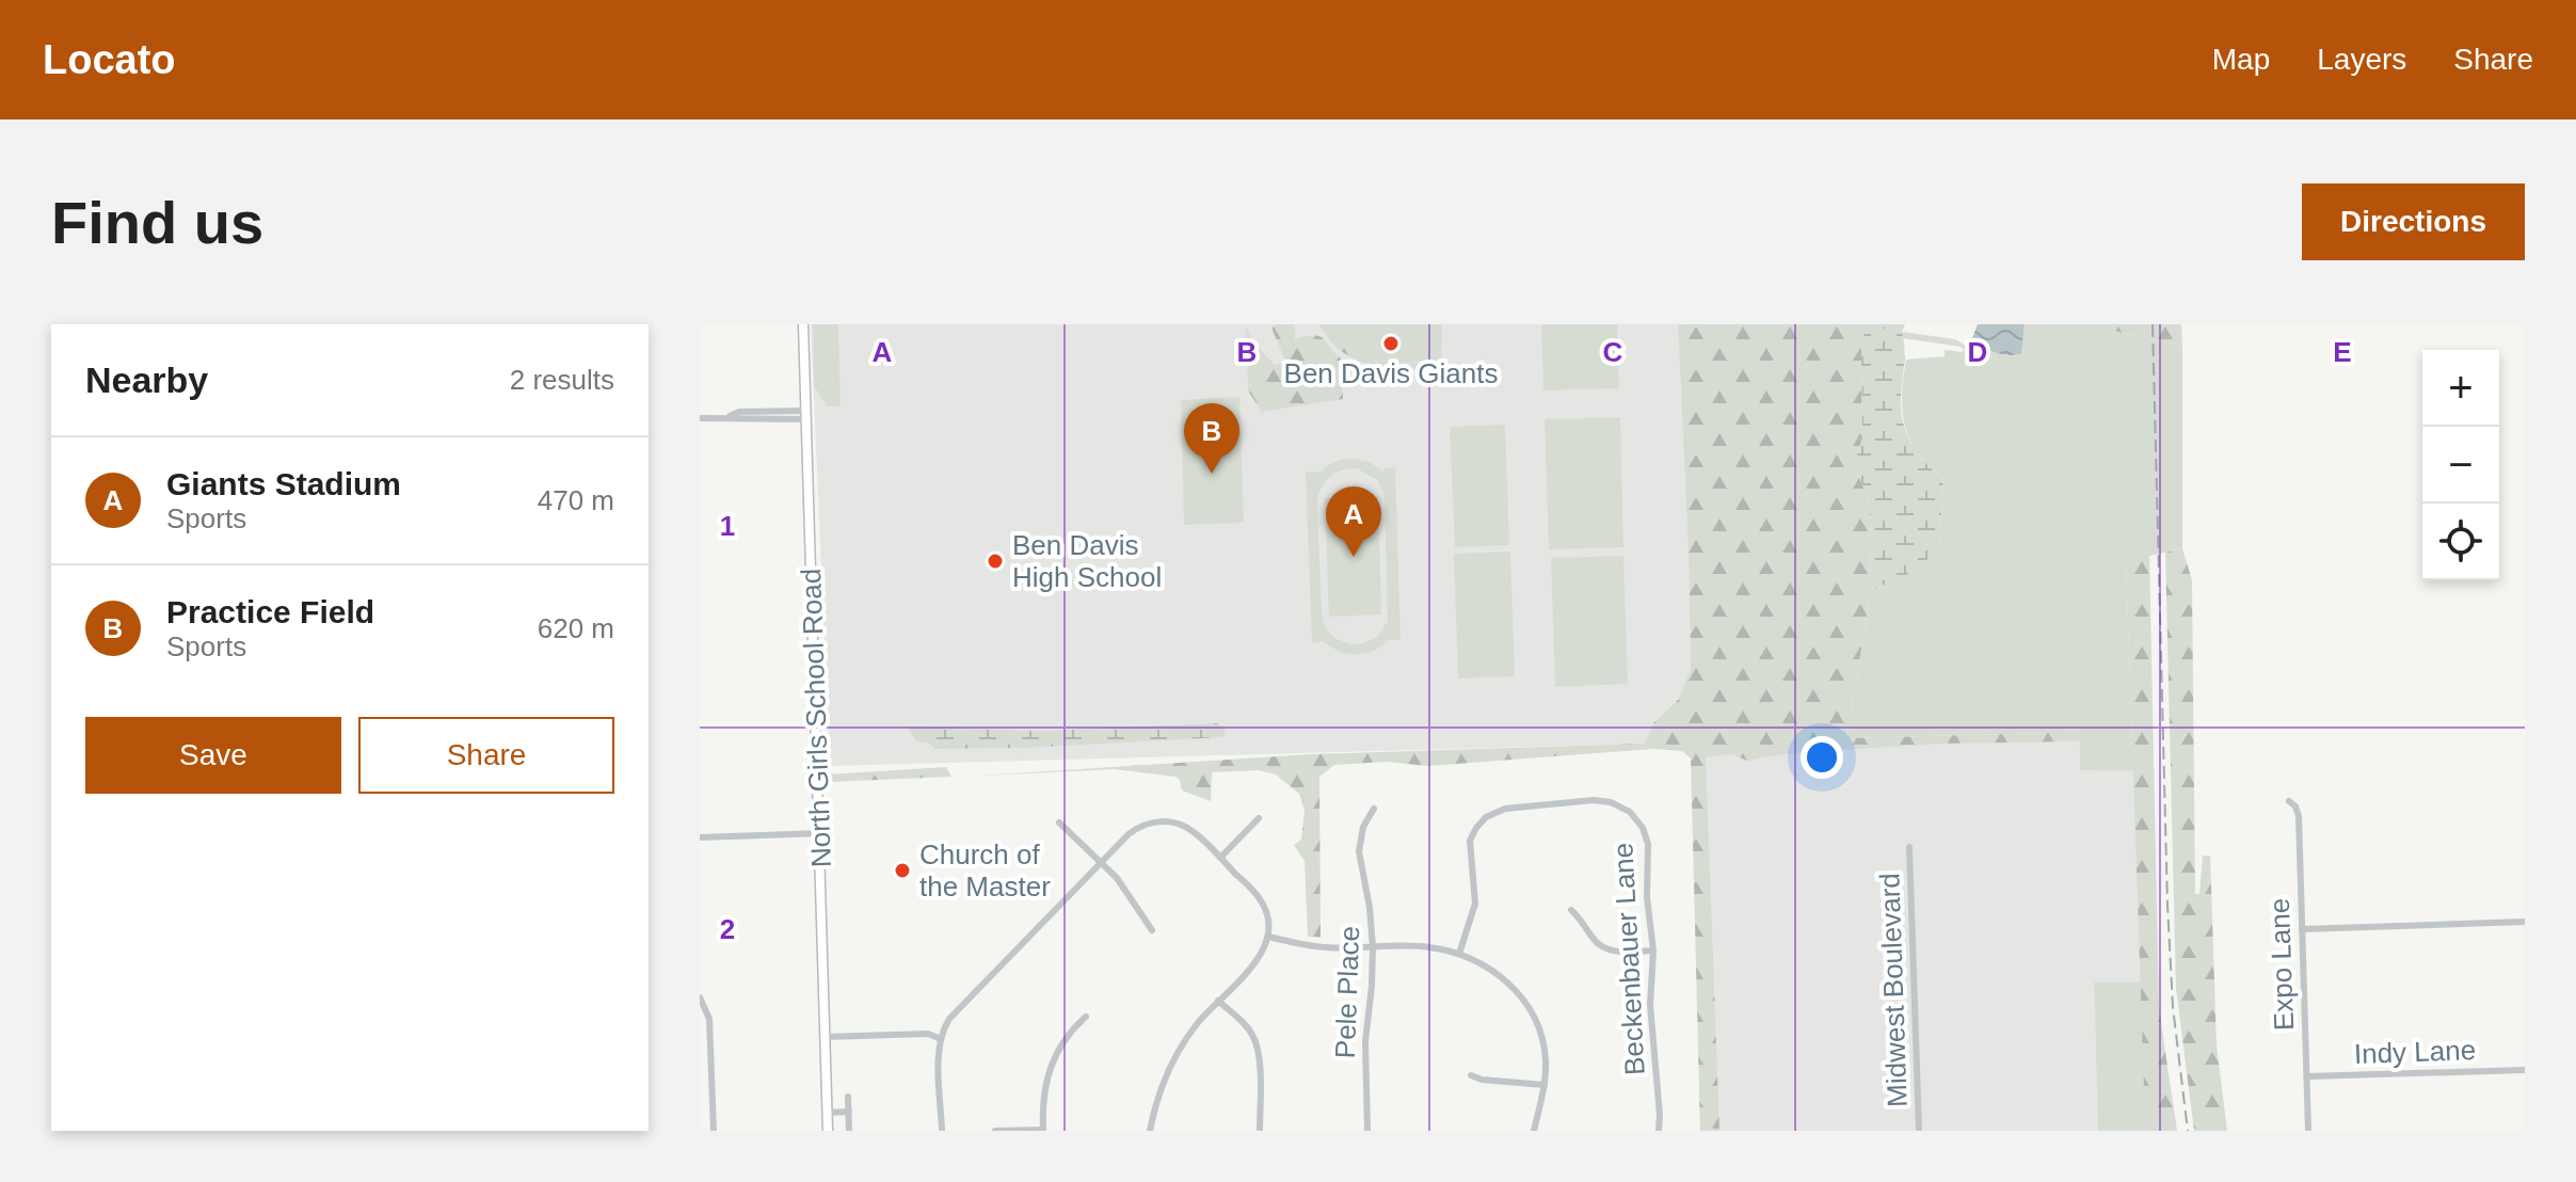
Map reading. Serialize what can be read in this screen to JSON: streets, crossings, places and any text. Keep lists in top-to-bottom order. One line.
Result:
{"streets":{"main road":["North Girls School Road"],"street":["Beckenbauer Lane","Expo Lane","Midwest Boulevard","Pele Place","Indy Lane"]},"crossings":[["Expo Lane","Indy Lane"]],"places":["Ben Davis Giants","Ben Davis High School","Church of the Master"],"page":{"header":"Locato","nav":["Map","Layers","Share"],"buttons":["Directions",["Save","Share"]],"title":"Find us","heading":["Nearby","2 results"],"map_buttons":["+","−"],"pins":["B","A"],"list":[{"mark":"A","name":"Giants Stadium","note":"Sports","value":"470 m"},{"mark":"B","name":"Practice Field","note":"Sports","value":"620 m"}]},"grid":{"columns":["A","B","C","D","E"],"rows":["1","2"]}}
